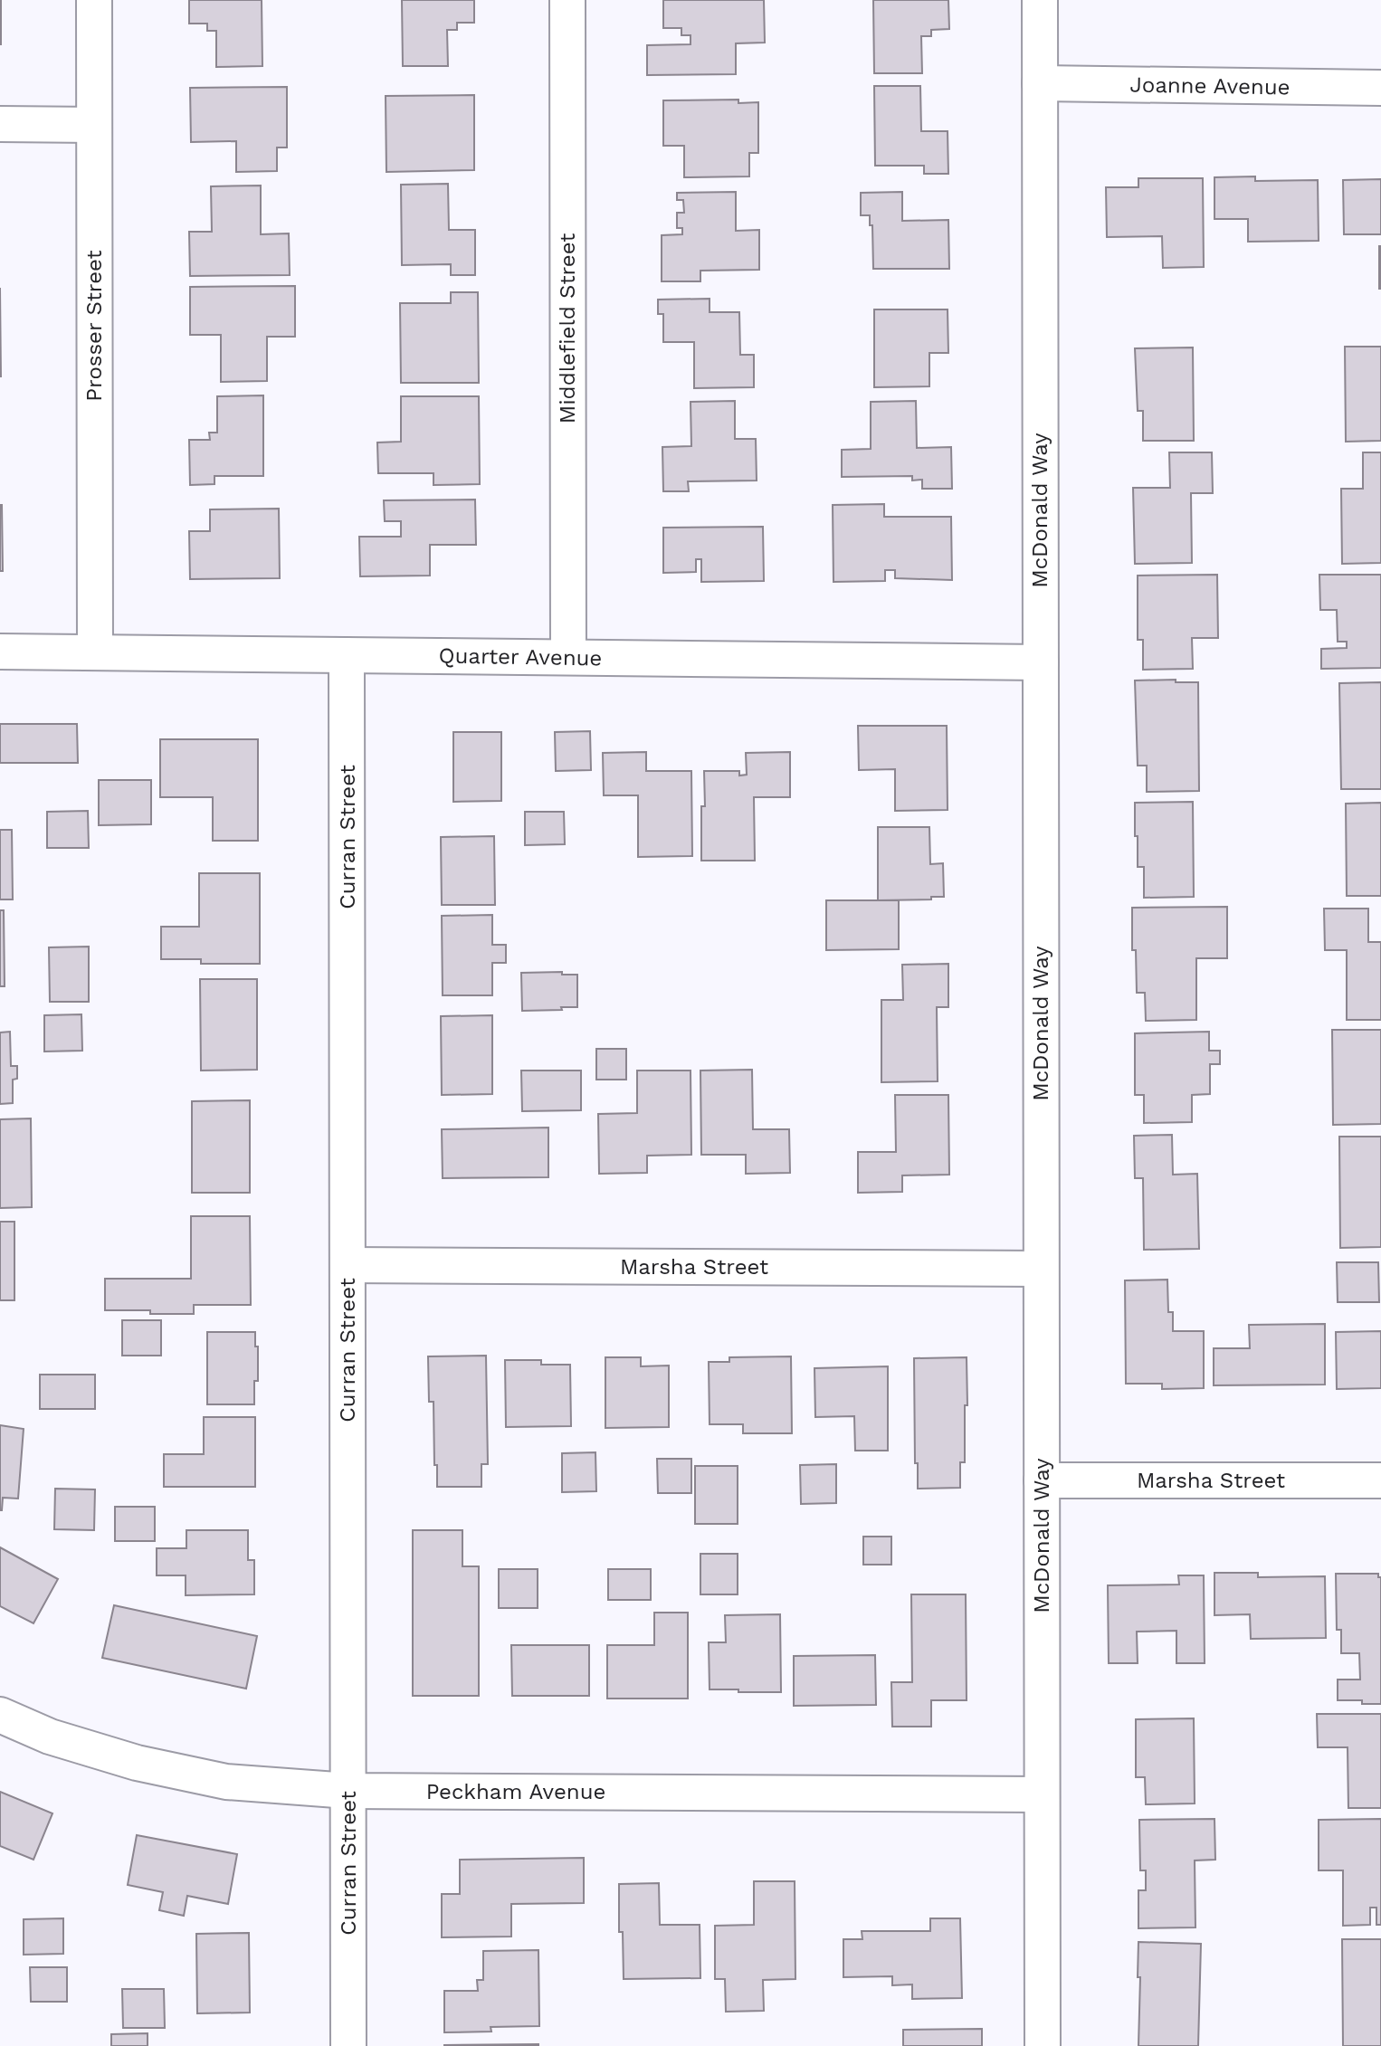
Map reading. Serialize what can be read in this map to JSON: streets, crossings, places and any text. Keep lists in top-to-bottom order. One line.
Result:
{"streets":{"street":["Joanne Avenue","Prosser Street","Middlefield Street","McDonald Way","Quarter Avenue","Curran Street","Marsha Street","Peckham Avenue"]},"crossings":[["Joanne Avenue","McDonald Way"],["Prosser Street","Quarter Avenue"],["Middlefield Street","Quarter Avenue"],["McDonald Way","Quarter Avenue"],["McDonald Way","Marsha Street"],["McDonald Way","Peckham Avenue"],["Quarter Avenue","Curran Street"],["Curran Street","Marsha Street"],["Curran Street","Peckham Avenue"]]}
